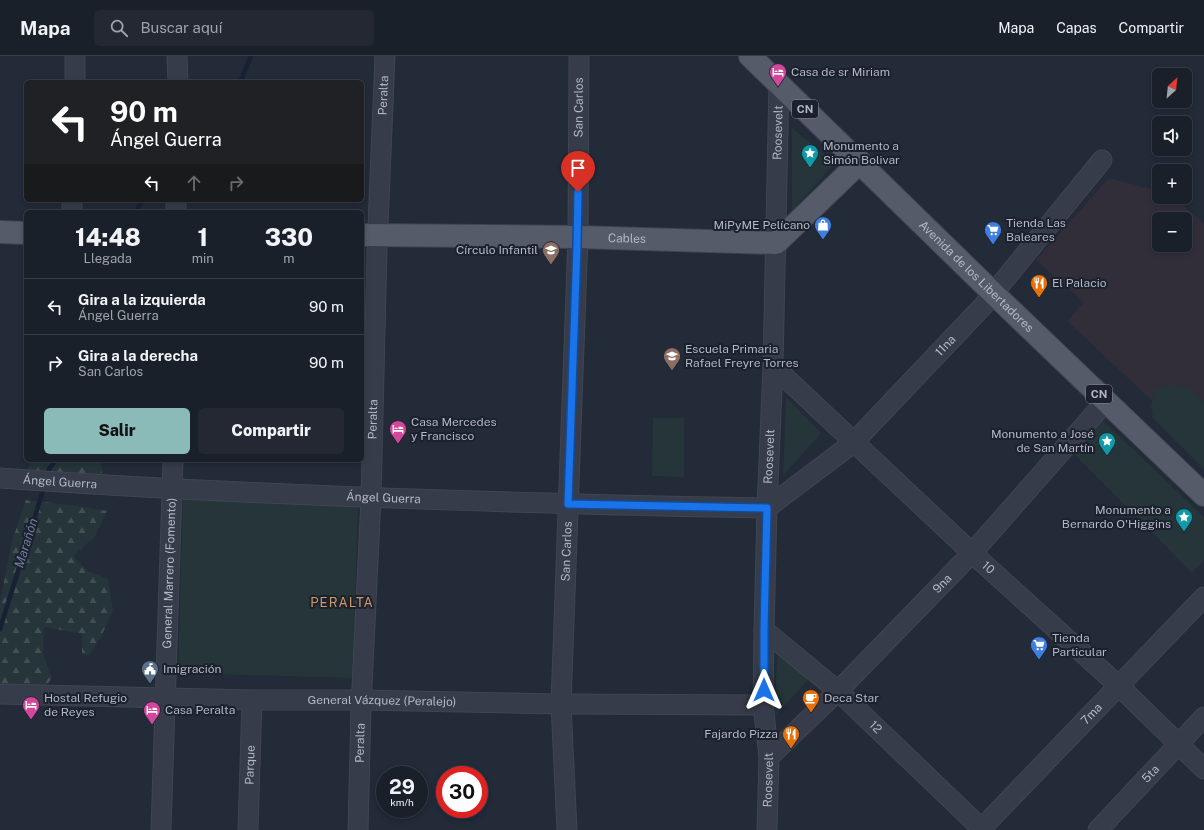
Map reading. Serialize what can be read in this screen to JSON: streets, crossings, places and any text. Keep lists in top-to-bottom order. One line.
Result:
{"streets":{"main road":["CN","Cables","Avenida de los Libertadores"],"street":["Peralta","San Carlos","Roosevelt","11na","Ángel Guerra","10","General Marrero (Fomento)","9na","General Vázquez (Peralejo)","7ma","12","Parque","5ta"]},"crossings":[["Peralta","Cables"],["Peralta","Ángel Guerra"],["Peralta","General Vázquez (Peralejo)"],["San Carlos","Cables"],["San Carlos","Ángel Guerra"],["San Carlos","General Vázquez (Peralejo)"],["Roosevelt","Cables"],["Roosevelt","Avenida de los Libertadores"],["Roosevelt","11na"],["Roosevelt","Ángel Guerra"],["Roosevelt","10"],["Roosevelt","9na"],["Roosevelt","General Vázquez (Peralejo)"],["Roosevelt","12"],["Avenida de los Libertadores","11na"],["Avenida de los Libertadores","9na"],["11na","Ángel Guerra"],["11na","10"],["Ángel Guerra","General Marrero (Fomento)"],["10","9na"],["10","7ma"],["10","5ta"],["General Marrero (Fomento)","General Vázquez (Peralejo)"],["9na","12"],["General Vázquez (Peralejo)","Parque"],["7ma","12"]],"districts":["PERALTA"],"water":["Marañón"],"places":{"hotel":["Casa de sr Miriam","Casa Mercedes y Francisco","Hostal Refugio de Reyes","Casa Peralta"],"place":["Monumento a Simón Bolivar","Monumento a José de San Martín","Monumento a Bernardo O'Higgins"],"shop":["MiPyME Pelícano"],"supermarket":["Tienda Las Baleares","Tienda Particular"],"school or university":["Círculo Infantil","Escuela Primaria Rafael Freyre Torres"],"restaurant":["El Palacio","Fajardo Pizza"],"public building":["Imigración"],"cafe":["Deca Star"]},"north":"top right","page":{"header":"Mapa","search":"Buscar aquí","nav":["Mapa","Capas","Compartir"],"map_buttons":["+","−"],"turn":["90 m","Ángel Guerra"],"eta":["14:48","Llegada","1","min","330","m"],"list":[{"name":"Gira a la izquierda","note":"Ángel Guerra","value":"90 m"},{"name":"Gira a la derecha","note":"San Carlos","value":"90 m"}],"buttons":["Salir","Compartir"],"speed":"29 km/h","limit":"30"}}
